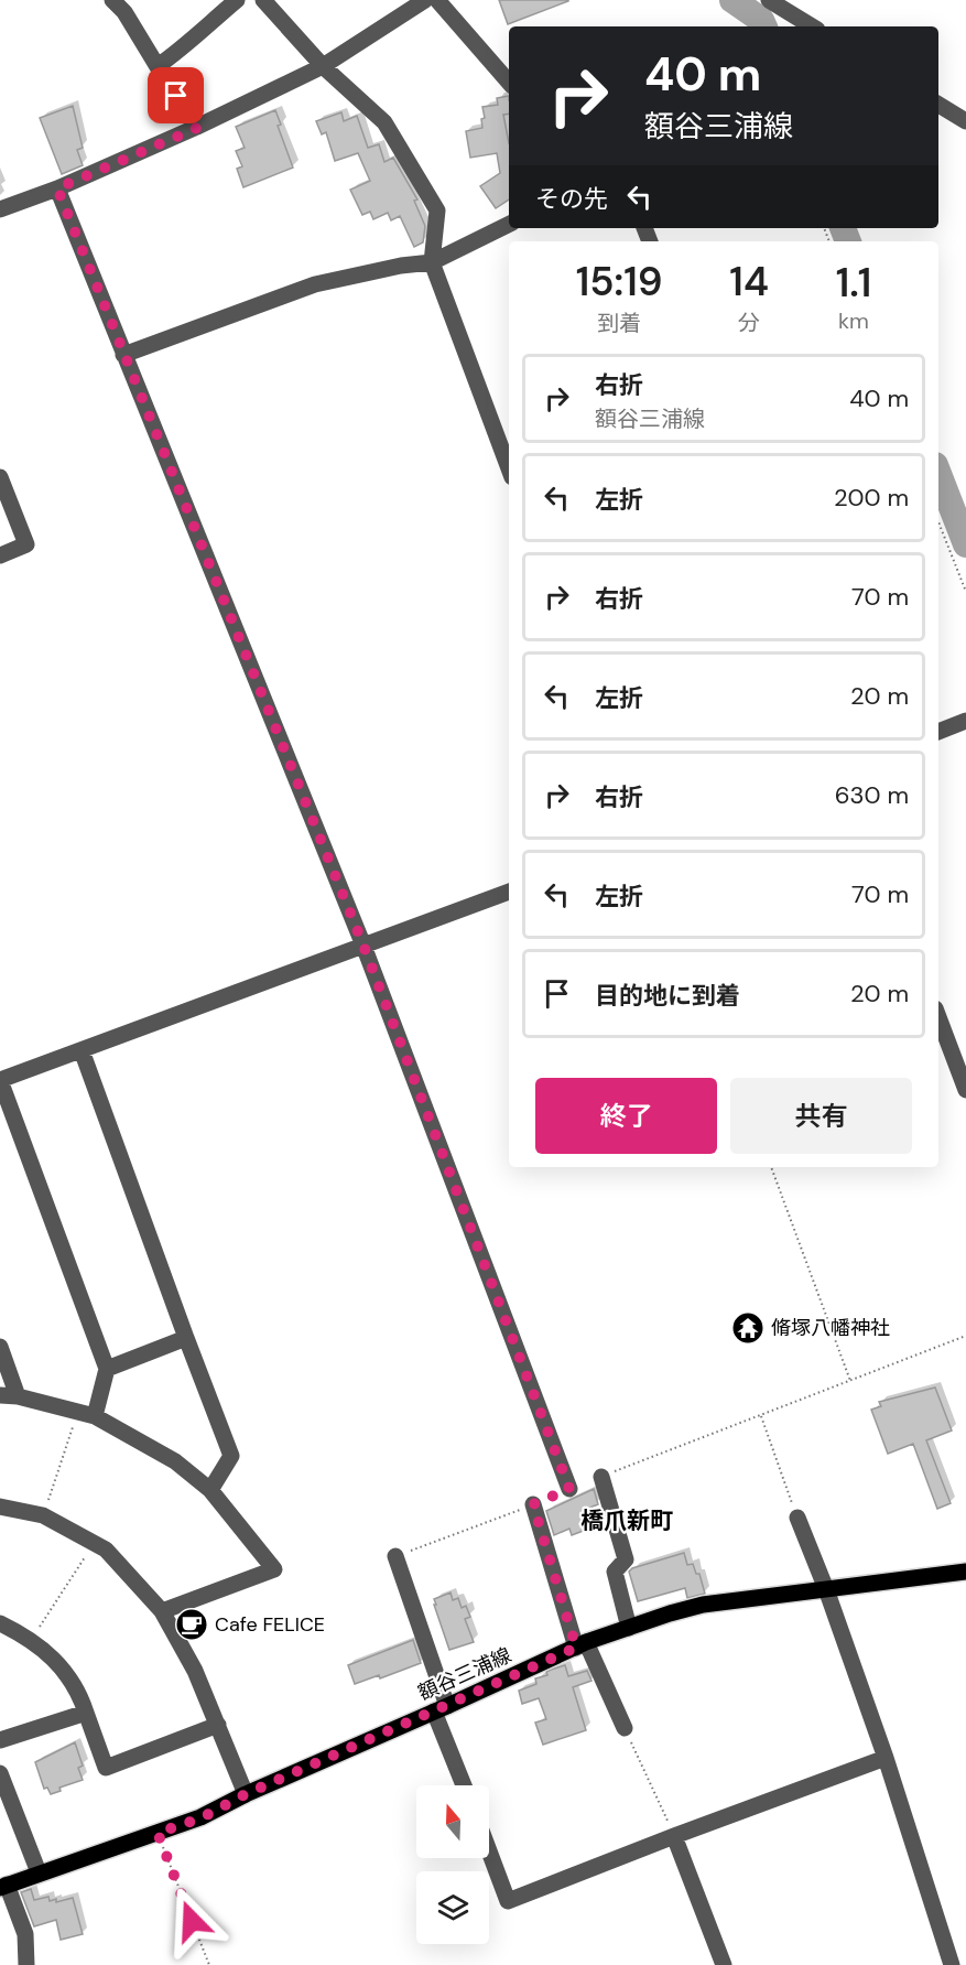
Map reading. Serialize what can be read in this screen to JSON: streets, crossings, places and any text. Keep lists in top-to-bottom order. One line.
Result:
{"streets":{"main road":["額谷三浦線"]},"districts":["橋爪新町"],"places":{"temple":["脩塚八幡神社"],"cafe":["Cafe FELICE"]},"north":"top","page":{"turn":["40 m","額谷三浦線"],"then":"その先","eta":["15:19","到着","14","分","1.1","km"],"list":[{"name":"右折","note":"額谷三浦線","value":"40 m"},{"name":"左折","value":"200 m"},{"name":"右折","value":"70 m"},{"name":"左折","value":"20 m"},{"name":"右折","value":"630 m"},{"name":"左折","value":"70 m"},{"name":"目的地に到着","value":"20 m"}],"buttons":["終了","共有"]}}
